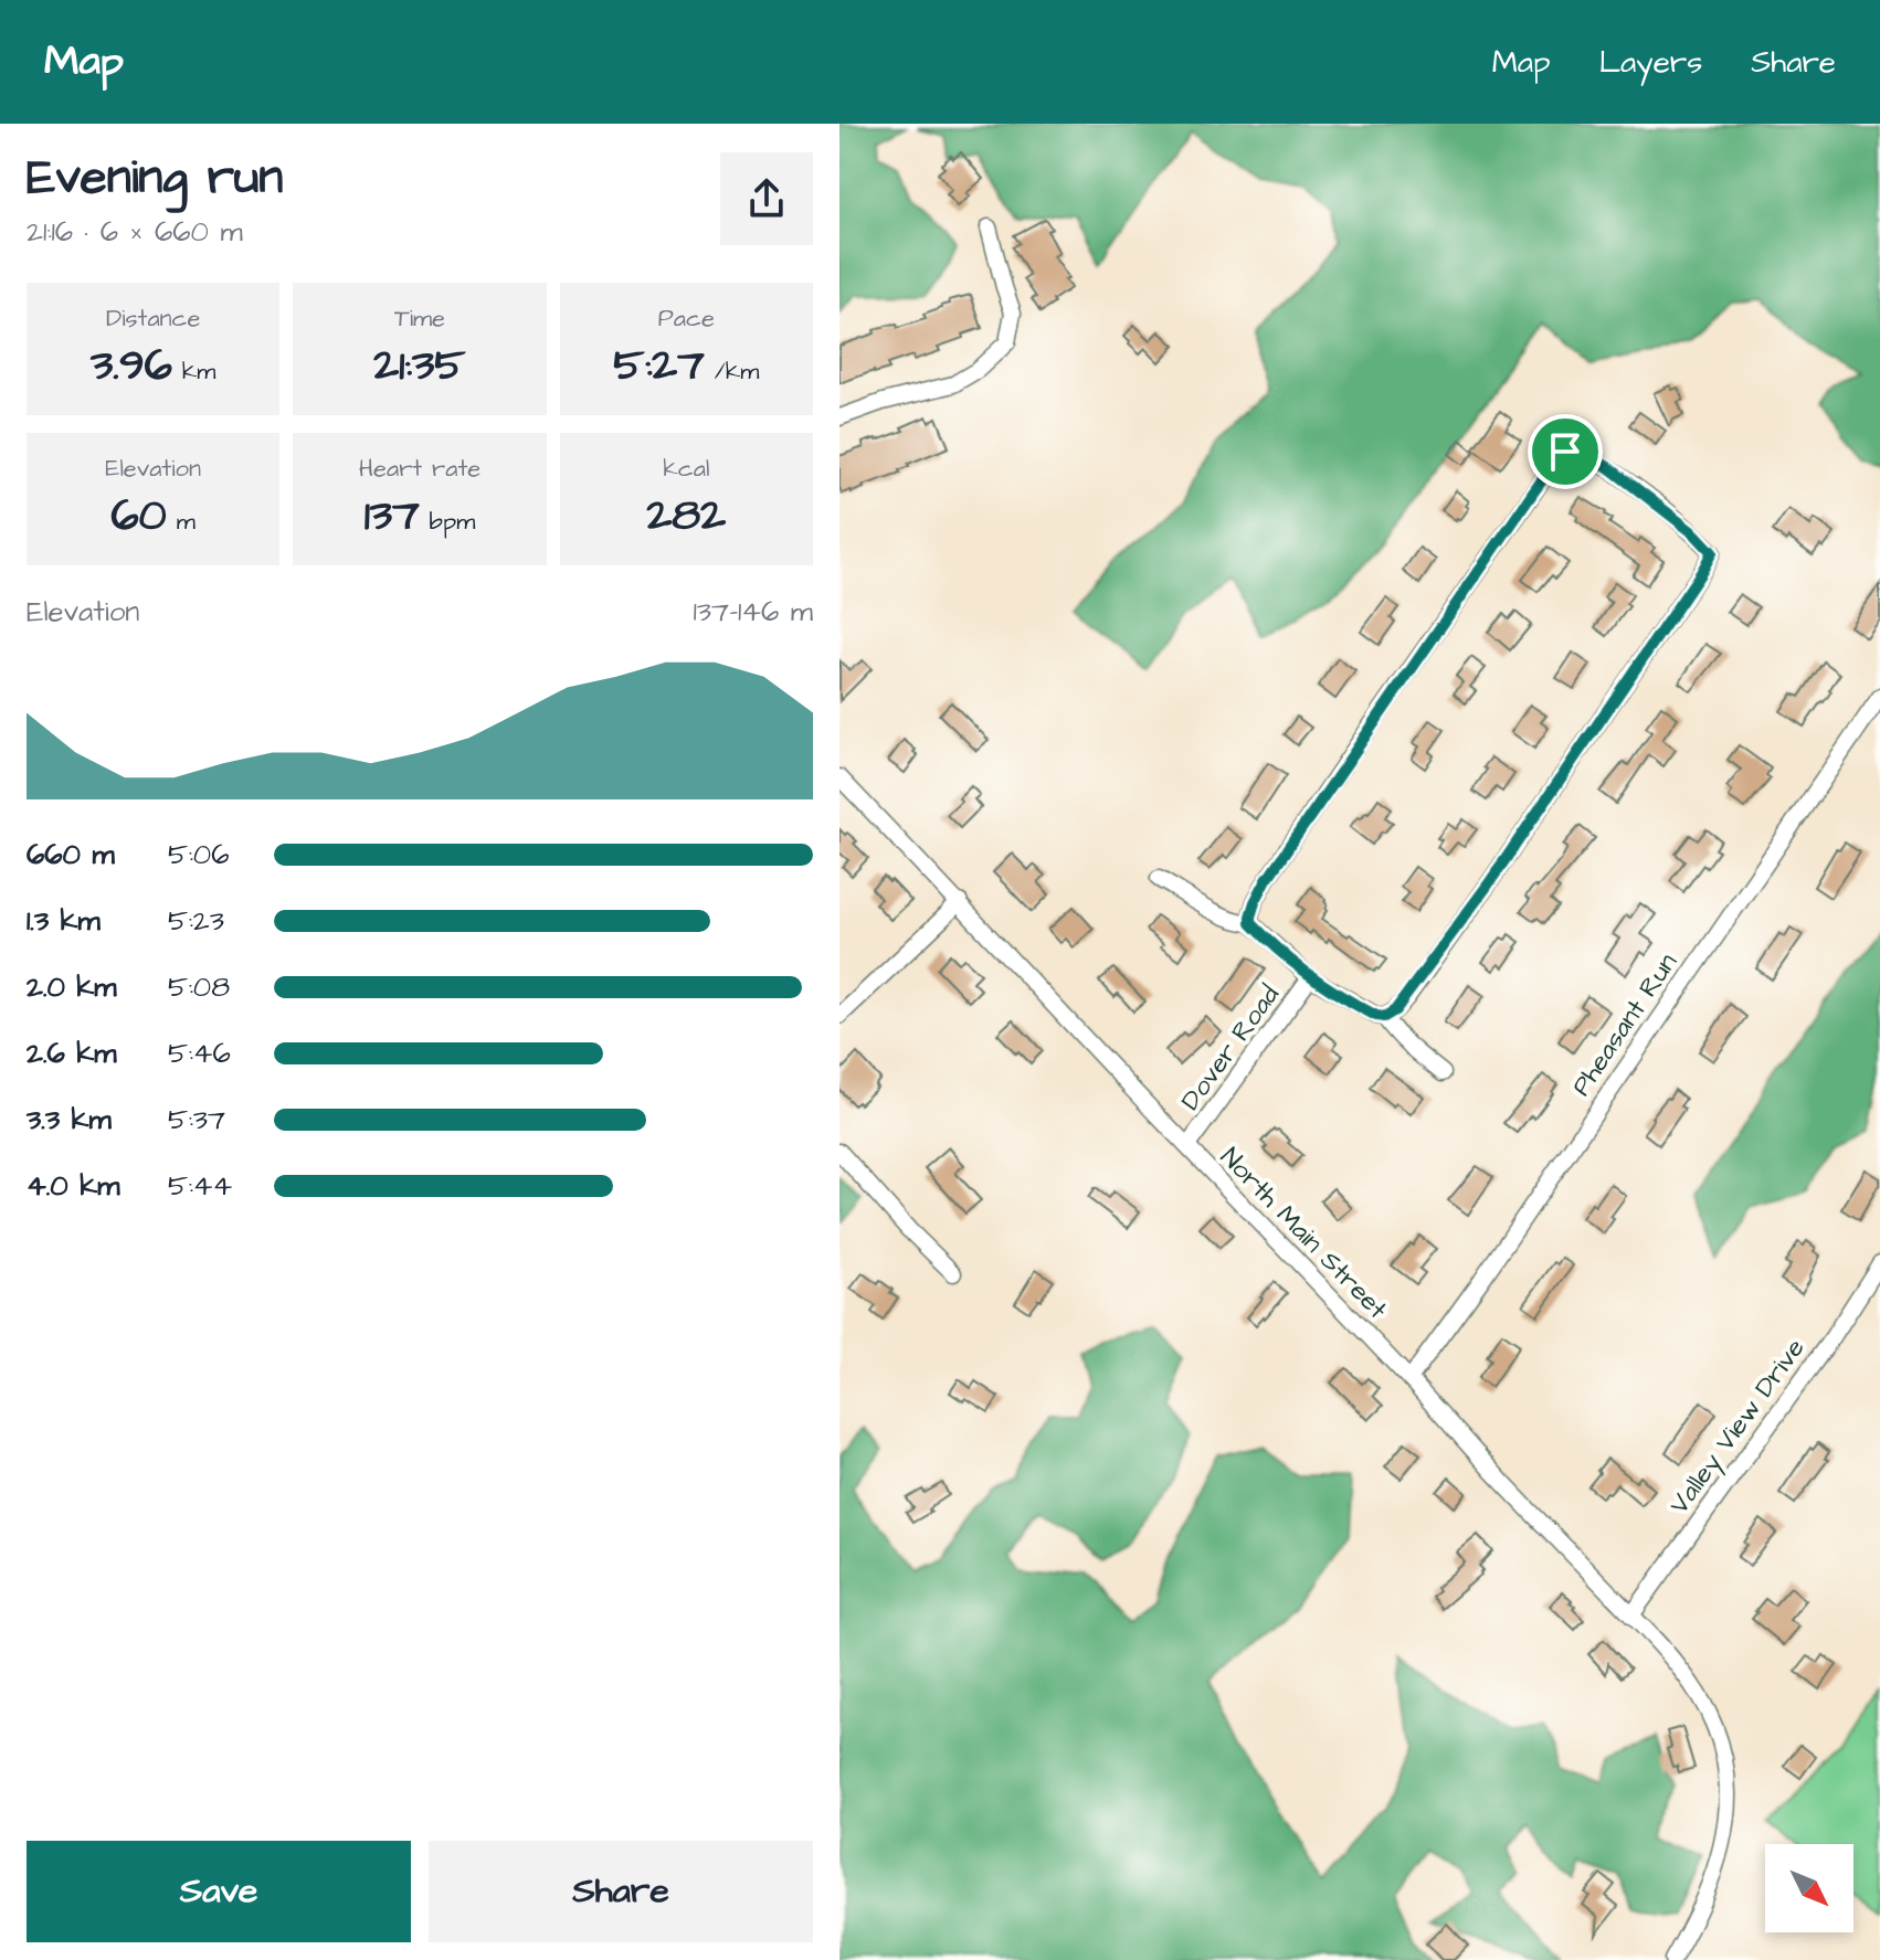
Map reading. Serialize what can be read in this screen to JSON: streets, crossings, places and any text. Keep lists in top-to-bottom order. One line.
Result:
{"streets":{"street":["Pheasant Run","Dover Road","North Main Street","Valley View Drive"]},"crossings":[["Pheasant Run","North Main Street"],["Dover Road","North Main Street"],["North Main Street","Valley View Drive"]],"north":"bottom right","page":{"header":"Map","nav":["Map","Layers","Share"],"heading":["Evening run","21:16 · 6 × 660 m"],"stats":[["Distance","3.96 km"],["Time","21:35"],["Pace","5:27 /km"],["Elevation","60 m"],["Heart rate","137 bpm"],["kcal","282"]],"chart":["Elevation","137–146 m"],"list":[{"name":"660 m","note":"5:06"},{"name":"1.3 km","note":"5:23"},{"name":"2.0 km","note":"5:08"},{"name":"2.6 km","note":"5:46"},{"name":"3.3 km","note":"5:37"},{"name":"4.0 km","note":"5:44"}],"buttons":["Save","Share"]}}
